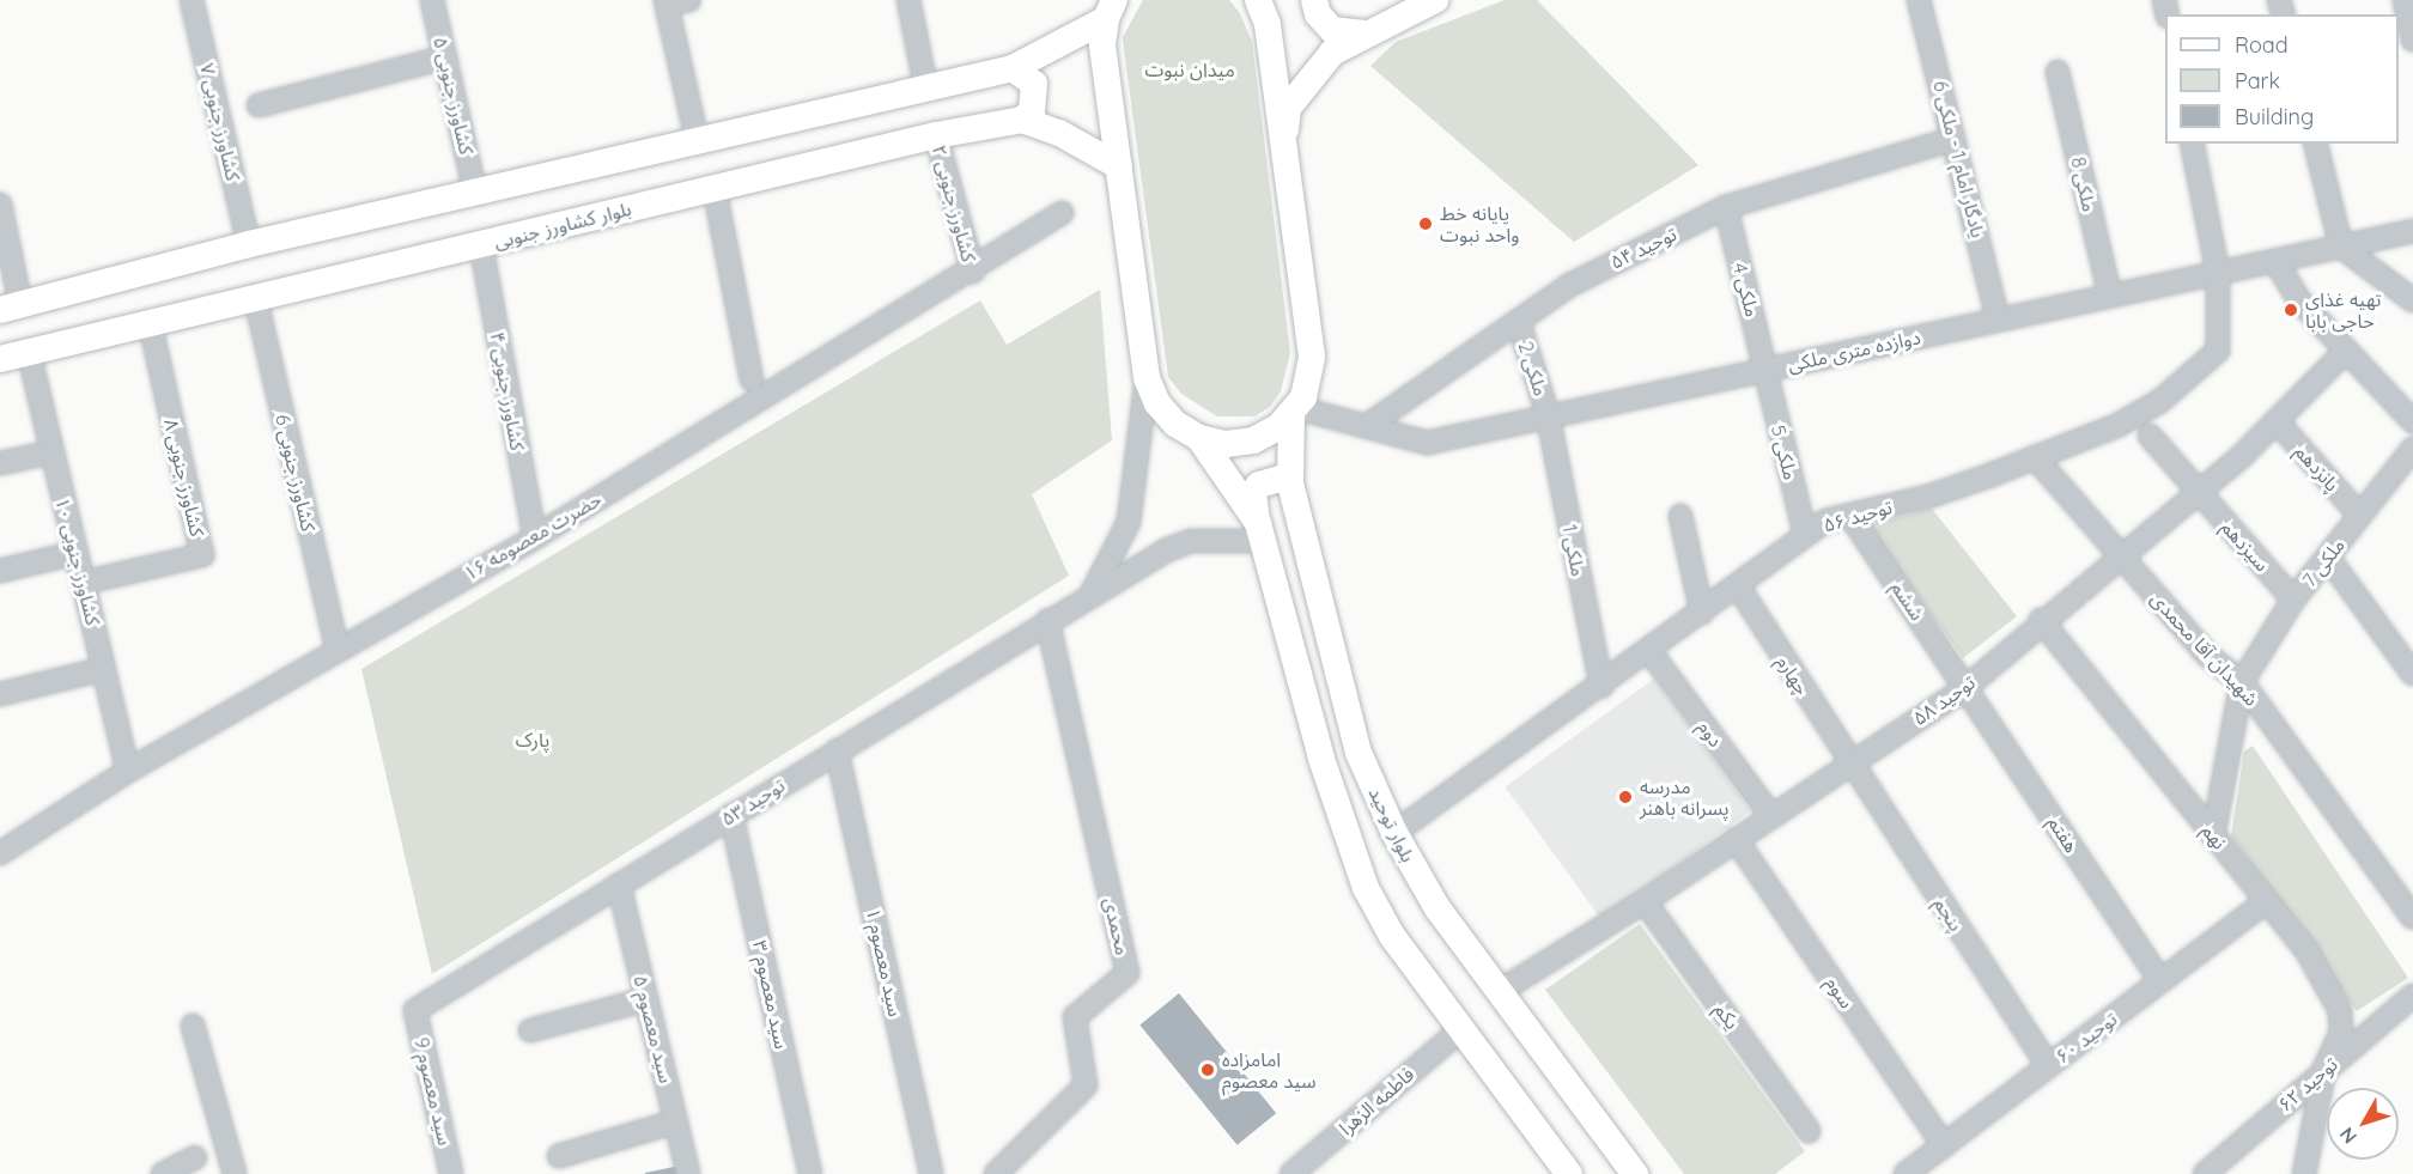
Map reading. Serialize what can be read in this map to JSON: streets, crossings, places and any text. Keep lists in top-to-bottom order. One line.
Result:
{"streets":{"main road":["بلوار کشاورز جنوبی","بلوار توحید"],"street":["کشاورز جنوبی ۵","کشاورز جنوبی ۷","یادگار امام 1 - ملکی 6","ملکی 8","کشاورز جنوبی ۲","توحید ۵۴","ملکی 4","دوازده متری ملکی","ملکی 2","کشاورز جنوبی ۴","ملکی 5","پانزدهم","کشاورز جنوبی 6","کشاورز جنوبی ۸","توحید ۵۶","حضرت معصومه ۱۶","سیزدهم","ملکی 1","کشاورز جنوبی ۱۰","ملکی 7","ششم","شهیدان آقا محمدی","چهارم","توحید ۵۸","دوم","توحید ۵۳","هفتم","نهم","پنجم","محمدی","سید معصوم ۱","سوم","سید معصوم ۳","یکم","سید معصوم ۵","توحید ۶۰","توحید ۶۲","سید معصوم 9","فاطمه الزهرا"]},"crossings":[["یادگار امام 1 - ملکی 6","توحید ۵۴"],["یادگار امام 1 - ملکی 6","دوازده متری ملکی"],["ملکی 8","دوازده متری ملکی"],["کشاورز جنوبی ۲","بلوار کشاورز جنوبی"],["کشاورز جنوبی ۲","حضرت معصومه ۱۶"],["بلوار کشاورز جنوبی","کشاورز جنوبی ۴"],["بلوار کشاورز جنوبی","کشاورز جنوبی 6"],["بلوار کشاورز جنوبی","کشاورز جنوبی ۸"],["بلوار کشاورز جنوبی","کشاورز جنوبی ۱۰"],["توحید ۵۴","ملکی 4"],["توحید ۵۴","دوازده متری ملکی"],["توحید ۵۴","ملکی 2"],["ملکی 4","دوازده متری ملکی"],["ملکی 4","ملکی 5"],["دوازده متری ملکی","ملکی 2"],["دوازده متری ملکی","ملکی 5"],["دوازده متری ملکی","توحید ۵۶"],["دوازده متری ملکی","ملکی 1"],["دوازده متری ملکی","بلوار توحید"],["ملکی 2","ملکی 1"],["کشاورز جنوبی ۴","حضرت معصومه ۱۶"],["ملکی 5","توحید ۵۶"],["پانزدهم","ملکی 7"],["پانزدهم","توحید ۵۸"],["کشاورز جنوبی 6","حضرت معصومه ۱۶"],["کشاورز جنوبی ۸","کشاورز جنوبی ۱۰"],["توحید ۵۶","ملکی 1"],["توحید ۵۶","ششم"],["توحید ۵۶","شهیدان آقا محمدی"],["توحید ۵۶","چهارم"],["توحید ۵۶","دوم"],["توحید ۵۶","بلوار توحید"],["حضرت معصومه ۱۶","کشاورز جنوبی ۱۰"],["سیزدهم","ملکی 7"],["سیزدهم","توحید ۵۸"],["ملکی 7","شهیدان آقا محمدی"],["ششم","توحید ۵۸"],["ششم","هفتم"],["شهیدان آقا محمدی","توحید ۵۸"],["چهارم","توحید ۵۸"],["چهارم","پنجم"],["توحید ۵۸","دوم"],["توحید ۵۸","بلوار توحید"],["توحید ۵۸","هفتم"],["توحید ۵۸","نهم"],["توحید ۵۸","پنجم"],["توحید ۵۸","سوم"],["توحید ۵۸","یکم"],["توحید ۵۳","محمدی"],["توحید ۵۳","سید معصوم ۱"],["توحید ۵۳","سید معصوم ۳"],["توحید ۵۳","سید معصوم ۵"],["توحید ۵۳","سید معصوم 9"],["هفتم","توحید ۶۰"],["نهم","توحید ۶۰"],["نهم","توحید ۶۲"],["پنجم","توحید ۶۰"],["سوم","توحید ۶۰"]],"parks":["میدان نبوت","پارک"],"places":["پایانه خط واحد نبوت","تهیه غذای حاجی بابا","مدرسه پسرانه باهنر","امامزاده سید معصوم"],"legend":["Road","Park","Building"],"north":"bottom left"}
